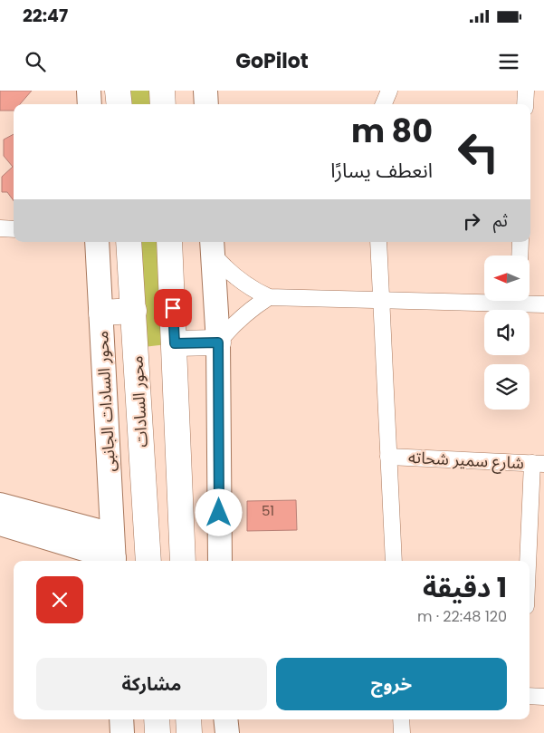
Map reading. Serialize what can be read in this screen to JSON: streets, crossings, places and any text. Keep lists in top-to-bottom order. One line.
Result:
{"streets":{"main road":["محور السادات"],"street":["محور السادات الجانبى","شارع سمير شحاته"]},"house_numbers":["51"],"north":"left","page":{"status":"22:47","header":"GoPilot","turn":["80 m","انعطف يسارًا"],"then":"ثم","heading":["1 دقيقة","120 m · 22:48"],"buttons":["خروج","مشاركة"]}}
